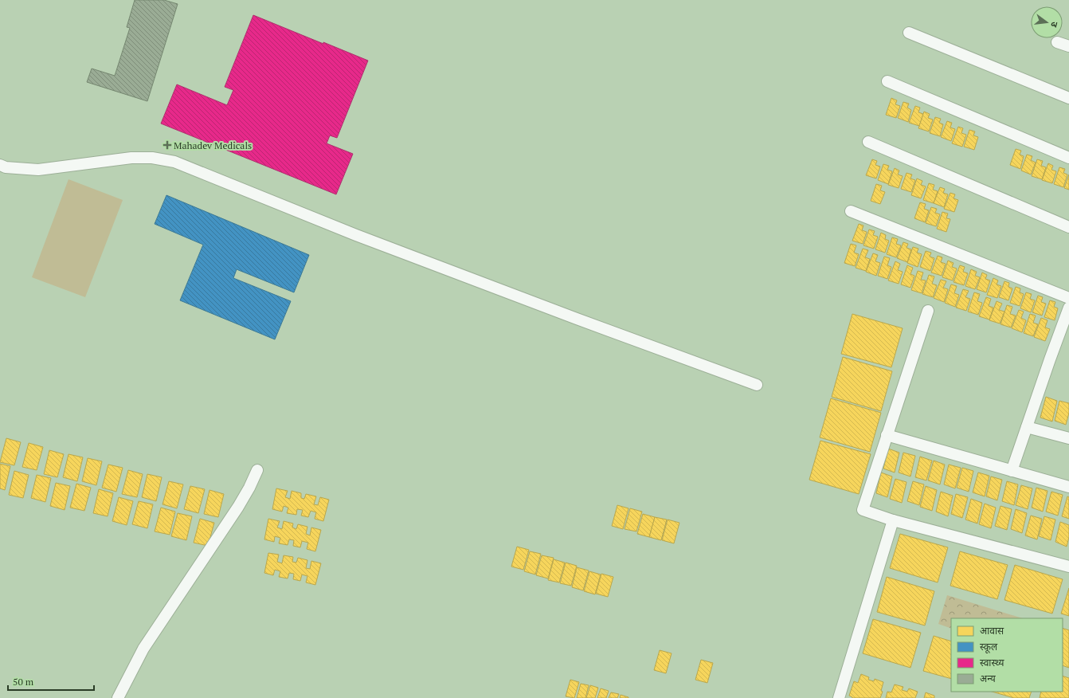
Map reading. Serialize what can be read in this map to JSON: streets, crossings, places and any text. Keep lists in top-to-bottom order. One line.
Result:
{"places":{"health":["Mahadev Medicals"]},"legend":["आवास","स्कूल","स्वास्थ्य","अन्य"],"scale_bar":"50 m","north":"right"}
